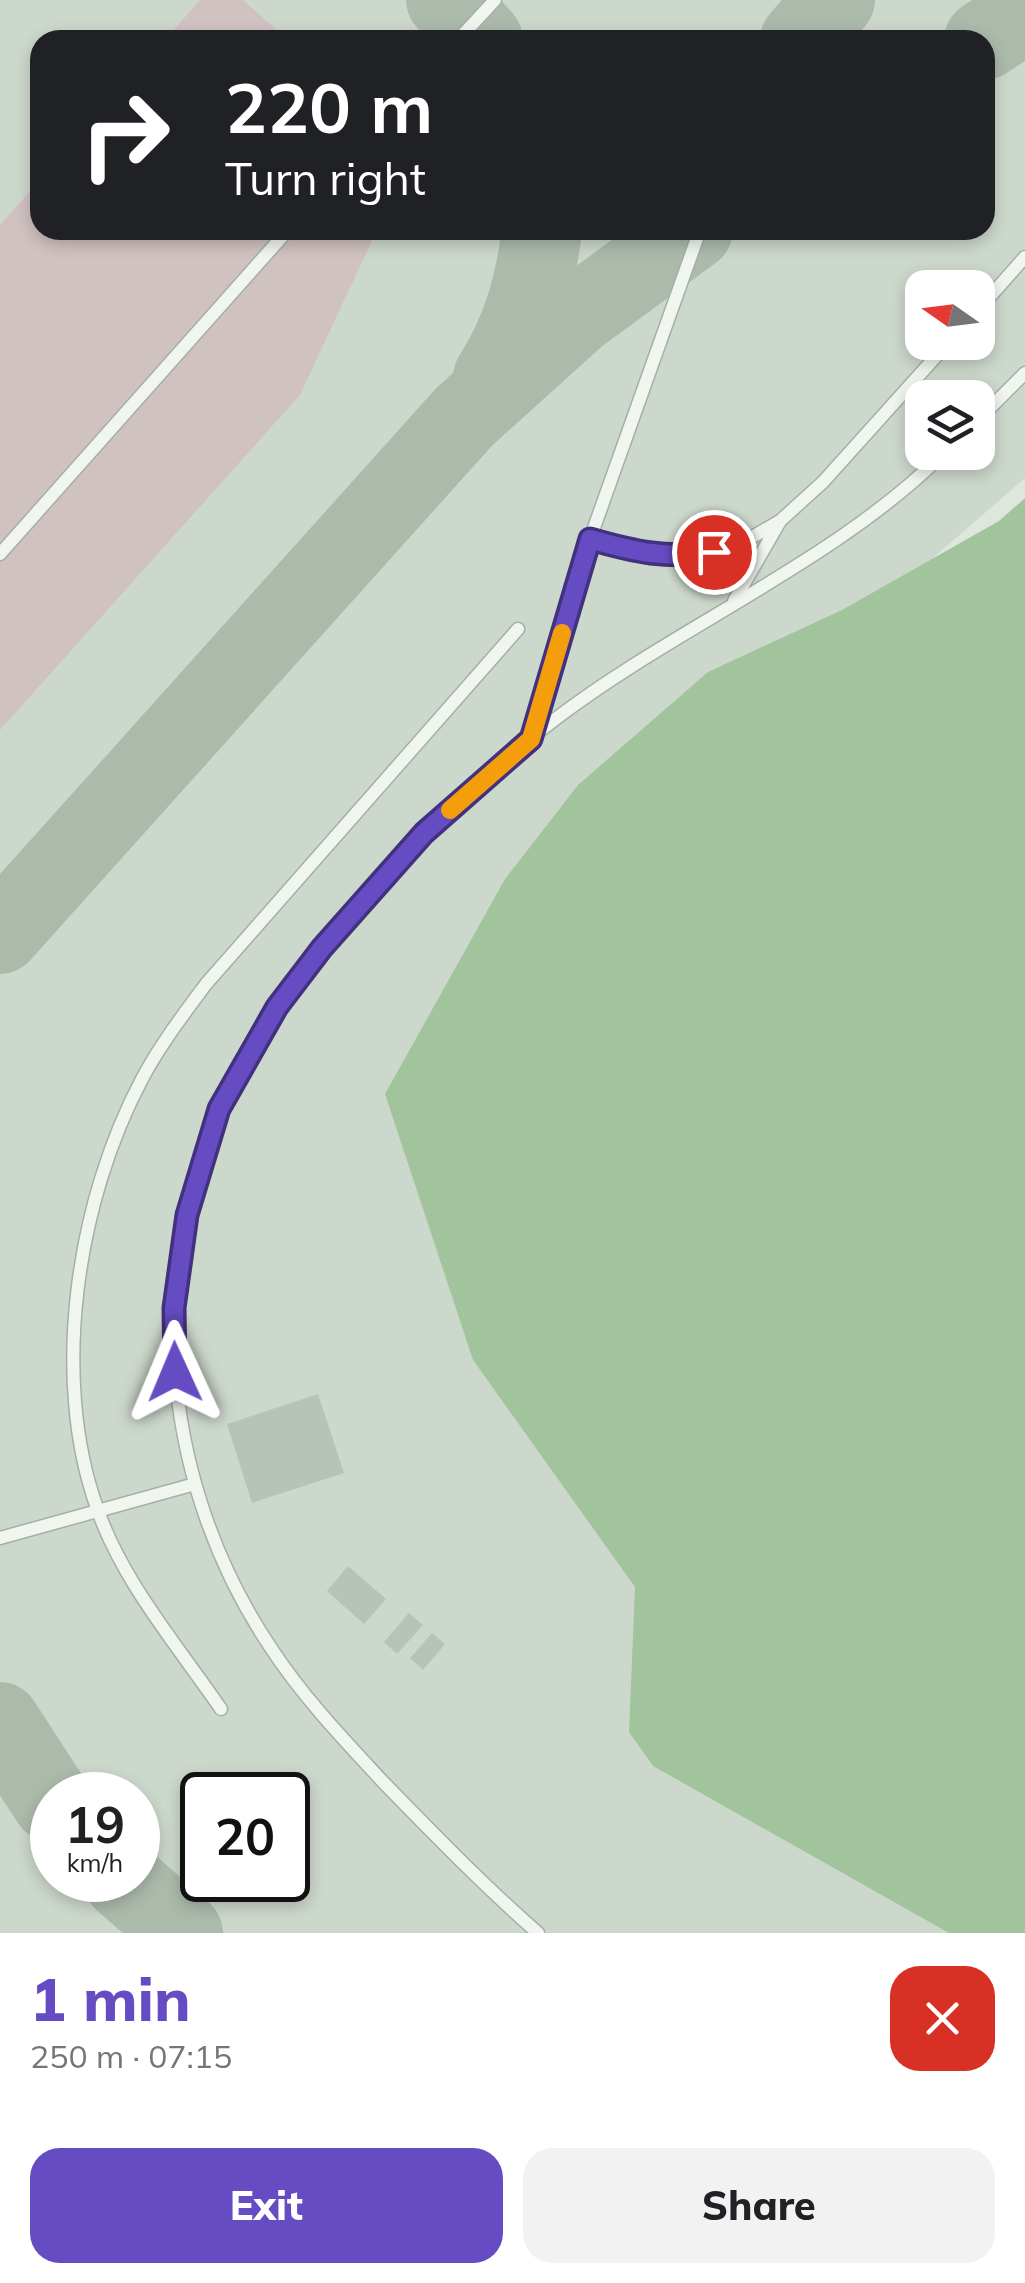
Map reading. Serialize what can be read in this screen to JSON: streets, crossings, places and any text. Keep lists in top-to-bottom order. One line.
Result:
{"north":"left","page":{"turn":["220 m","Turn right"],"speed":"19 km/h","limit":"20","heading":["1 min","250 m · 07:15"],"buttons":["Exit","Share"]}}
